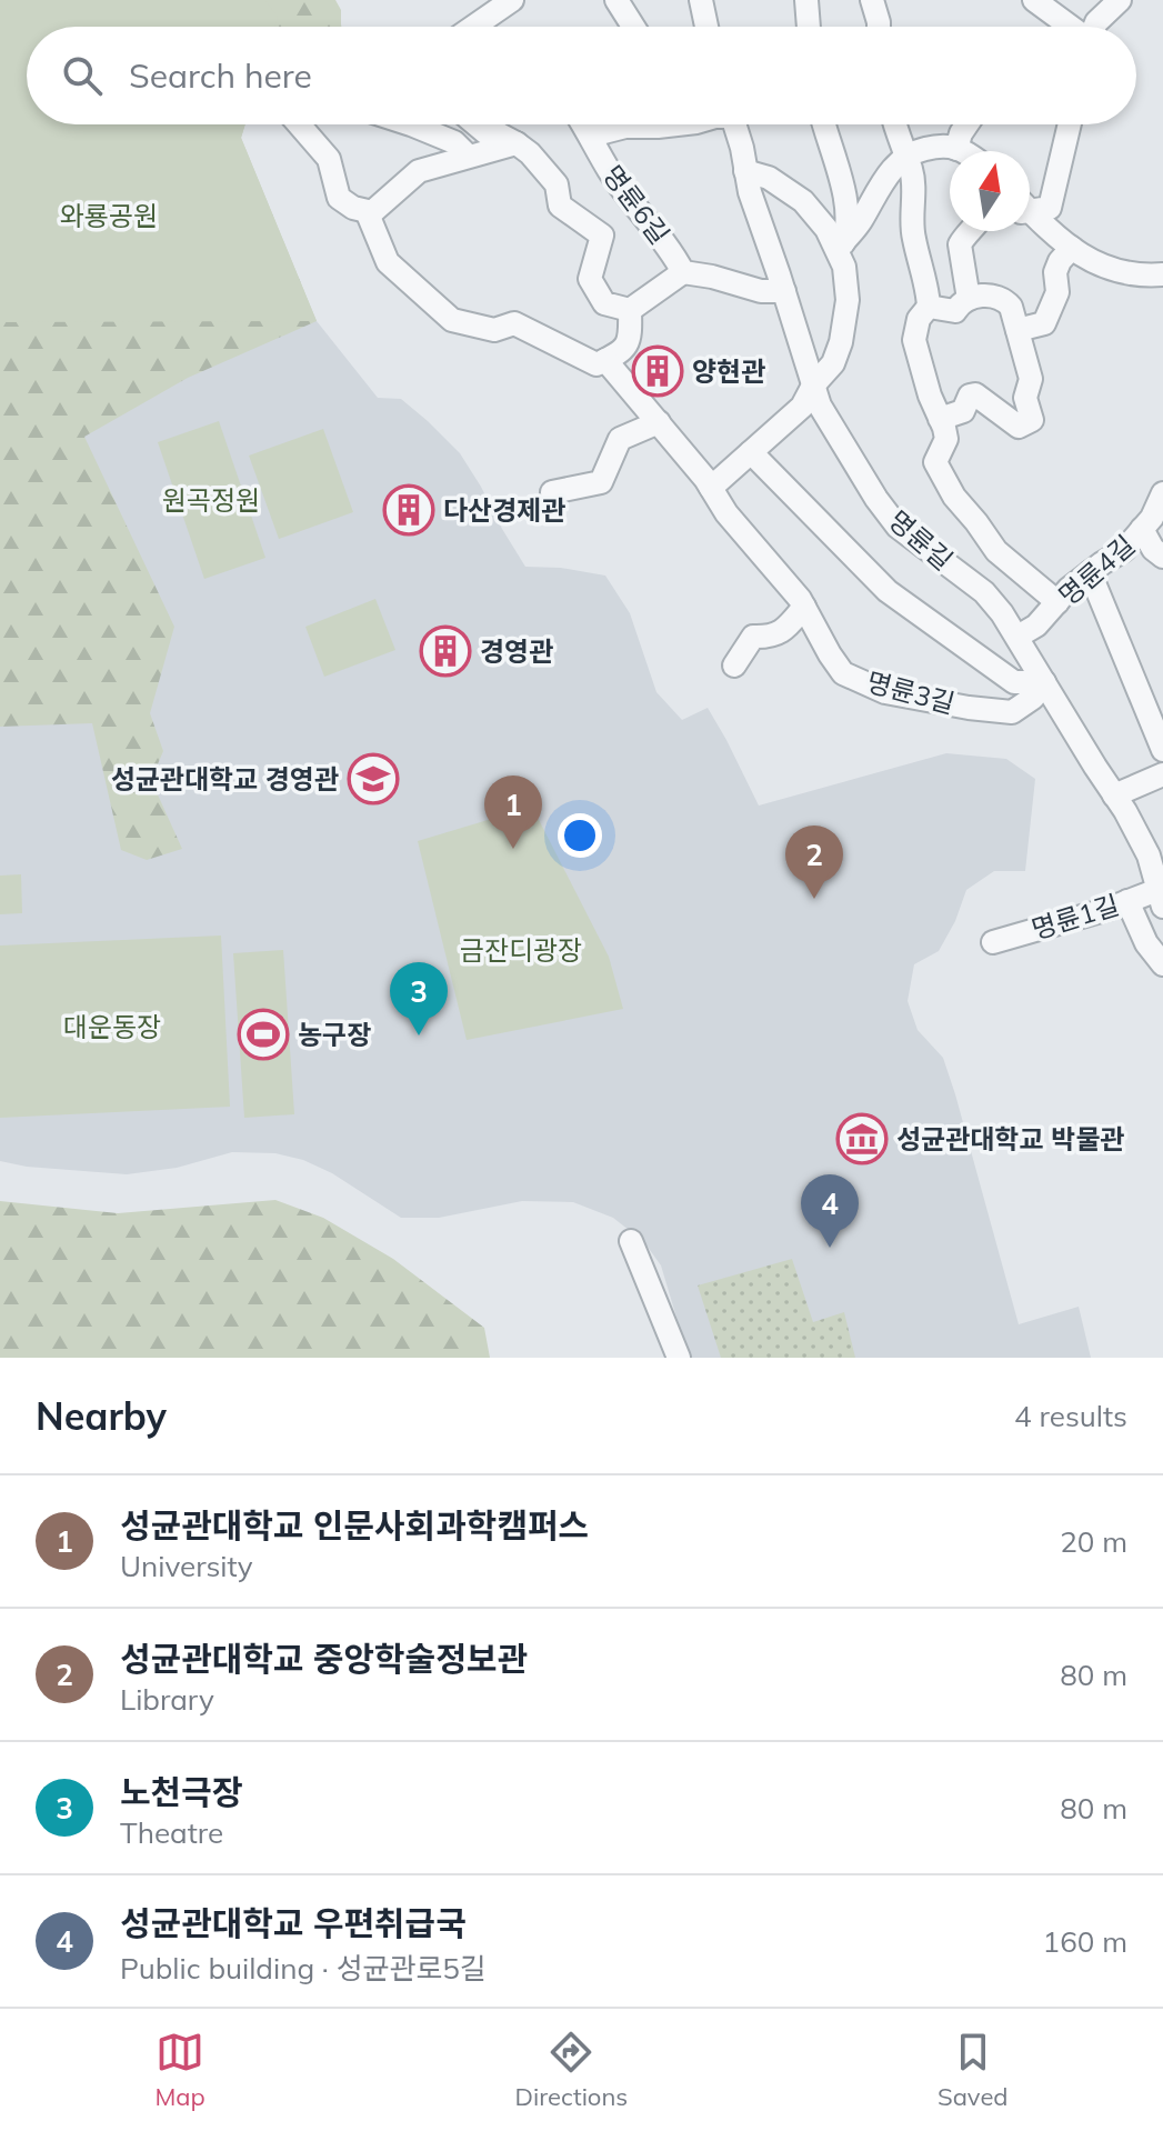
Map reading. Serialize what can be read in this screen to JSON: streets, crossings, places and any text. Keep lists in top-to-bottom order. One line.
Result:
{"streets":{"street":["명륜6길","명륜길","명륜4길","명륜3길","명륜1길"]},"crossings":[["명륜6길","명륜길"],["명륜길","명륜4길"],["명륜길","명륜3길"],["명륜길","명륜1길"]],"parks":["와룡공원","원곡정원","금잔디광장","대운동장"],"places":{"building":["양현관","다산경제관","경영관"],"school or university":["성균관대학교 경영관"],"sports":["농구장"],"museum":["성균관대학교 박물관"]},"north":"top","page":{"search":"Search here","pins":["1","2","3","4"],"heading":["Nearby","4 results"],"list":[{"mark":"1","name":"성균관대학교 인문사회과학캠퍼스","note":"University","value":"20 m"},{"mark":"2","name":"성균관대학교 중앙학술정보관","note":"Library","value":"80 m"},{"mark":"3","name":"노천극장","note":"Theatre","value":"80 m"},{"mark":"4","name":"성균관대학교 우편취급국","note":"Public building · 성균관로5길","value":"160 m"}],"nav":["Map","Directions","Saved"]}}
